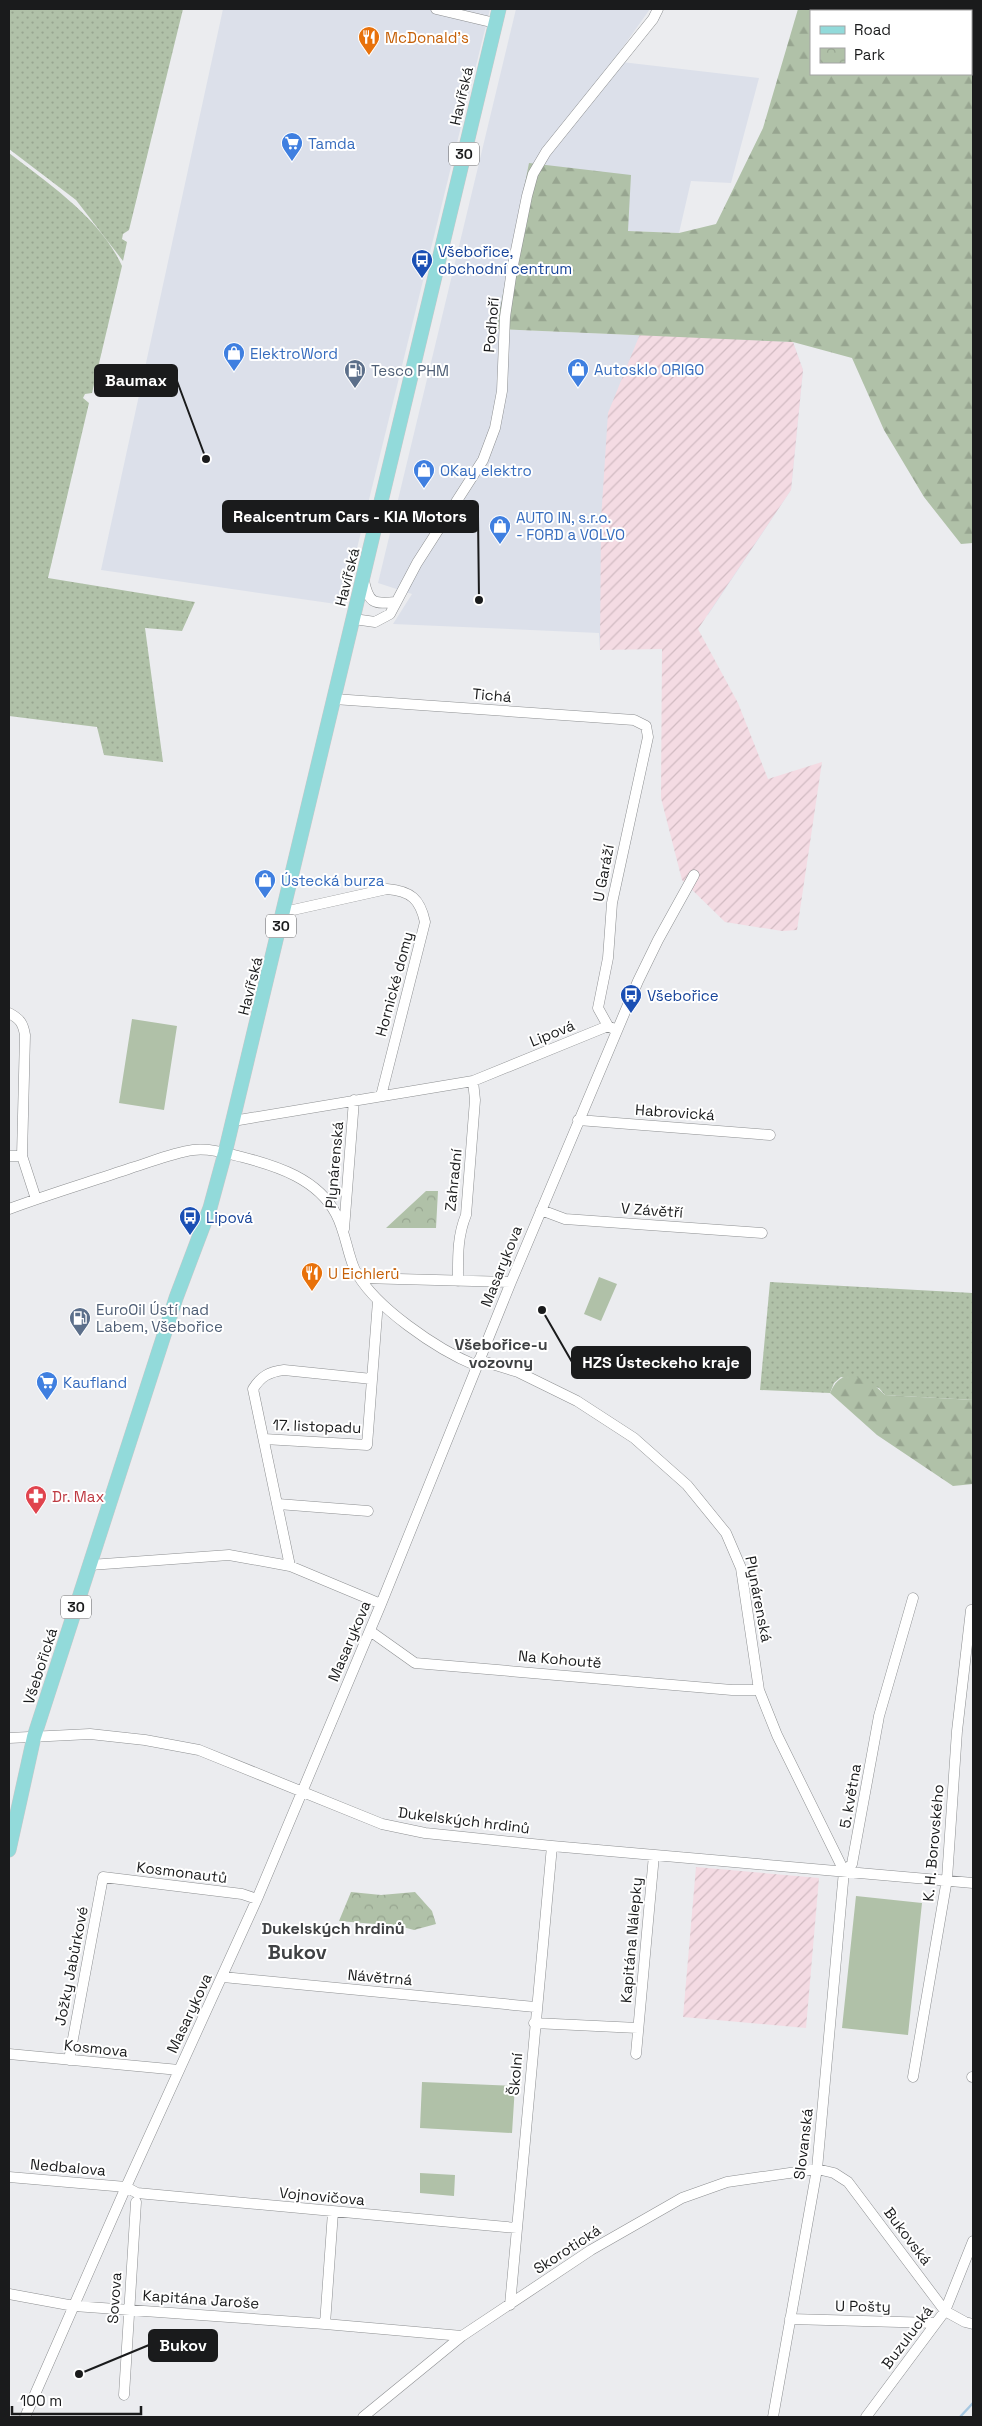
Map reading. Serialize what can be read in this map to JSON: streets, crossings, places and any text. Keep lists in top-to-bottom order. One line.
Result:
{"streets":{"main road":["Havířská","30","Všebořická"],"street":["Podhoří","Tichá","U Garáží","Hornické domy","Lipová","Habrovická","Plynárenská","Zahradní","V Závětří","Masarykova","17. listopadu","Na Kohoutě","5. května","Dukelských hrdinů","K. H. Borovského","Kosmonautů","Kapitána Nálepky","Jožky Jabůrkové","Návětrná","Kosmova","Školní","Slovanská","Nedbalova","Vojnovičova","Bukovská","Skorotická","Sovova","Kapitána Jaroše","U Pošty","Buzulucká"]},"crossings":[["Havířská","Podhoří"],["Havířská","Tichá"],["Havířská","Hornické domy"],["Havířská","Lipová"],["Havířská","Plynárenská"],["Havířská","Všebořická"],["Tichá","U Garáží"],["U Garáží","Lipová"],["U Garáží","Masarykova"],["Hornické domy","Lipová"],["Lipová","Plynárenská"],["Lipová","Zahradní"],["Lipová","Masarykova"],["Habrovická","Masarykova"],["Plynárenská","Masarykova"],["Plynárenská","Na Kohoutě"],["Plynárenská","Všebořická"],["Plynárenská","5. května"],["Plynárenská","Dukelských hrdinů"],["Plynárenská","Slovanská"],["V Závětří","Masarykova"],["Masarykova","Na Kohoutě"],["Masarykova","Dukelských hrdinů"],["Masarykova","Kosmonautů"],["Masarykova","Návětrná"],["Masarykova","Kosmova"],["Masarykova","Nedbalova"],["Masarykova","Vojnovičova"],["Masarykova","Kapitána Jaroše"],["Všebořická","Dukelských hrdinů"],["5. května","Dukelských hrdinů"],["5. května","Slovanská"],["Dukelských hrdinů","Kapitána Nálepky"],["Dukelských hrdinů","Školní"],["Dukelských hrdinů","Slovanská"],["Kosmonautů","Jožky Jabůrkové"],["Jožky Jabůrkové","Kosmova"],["Návětrná","Školní"],["Školní","Vojnovičova"],["Školní","Skorotická"],["Slovanská","Bukovská"],["Slovanská","Skorotická"],["Slovanská","U Pošty"],["Nedbalova","Vojnovičova"],["Bukovská","Skorotická"],["Bukovská","Buzulucká"],["Skorotická","Kapitána Jaroše"],["Sovova","Kapitána Jaroše"],["U Pošty","Buzulucká"]],"districts":["Všebořice-u vozovny","Dukelských hrdinů","Bukov"],"places":{"restaurant":["McDonald's","U Eichlerů"],"supermarket":["Tamda","Kaufland"],"bus stop":["Všebořice, obchodní centrum","Všebořice","Lipová"],"shop":["ElektroWord","Autosklo ORIGO","OKay elektro","AUTO IN, s.r.o. - FORD a VOLVO","Ústecká burza"],"fuel station":["Tesco PHM","EuroOil Ústí nad Labem, Všebořice"],"other":["Baumax","Realcentrum Cars - KIA Motors","HZS Ústeckeho kraje","Bukov"],"pharmacy":["Dr. Max"]},"legend":["Road","Park"],"scale_bar":"100 m"}
